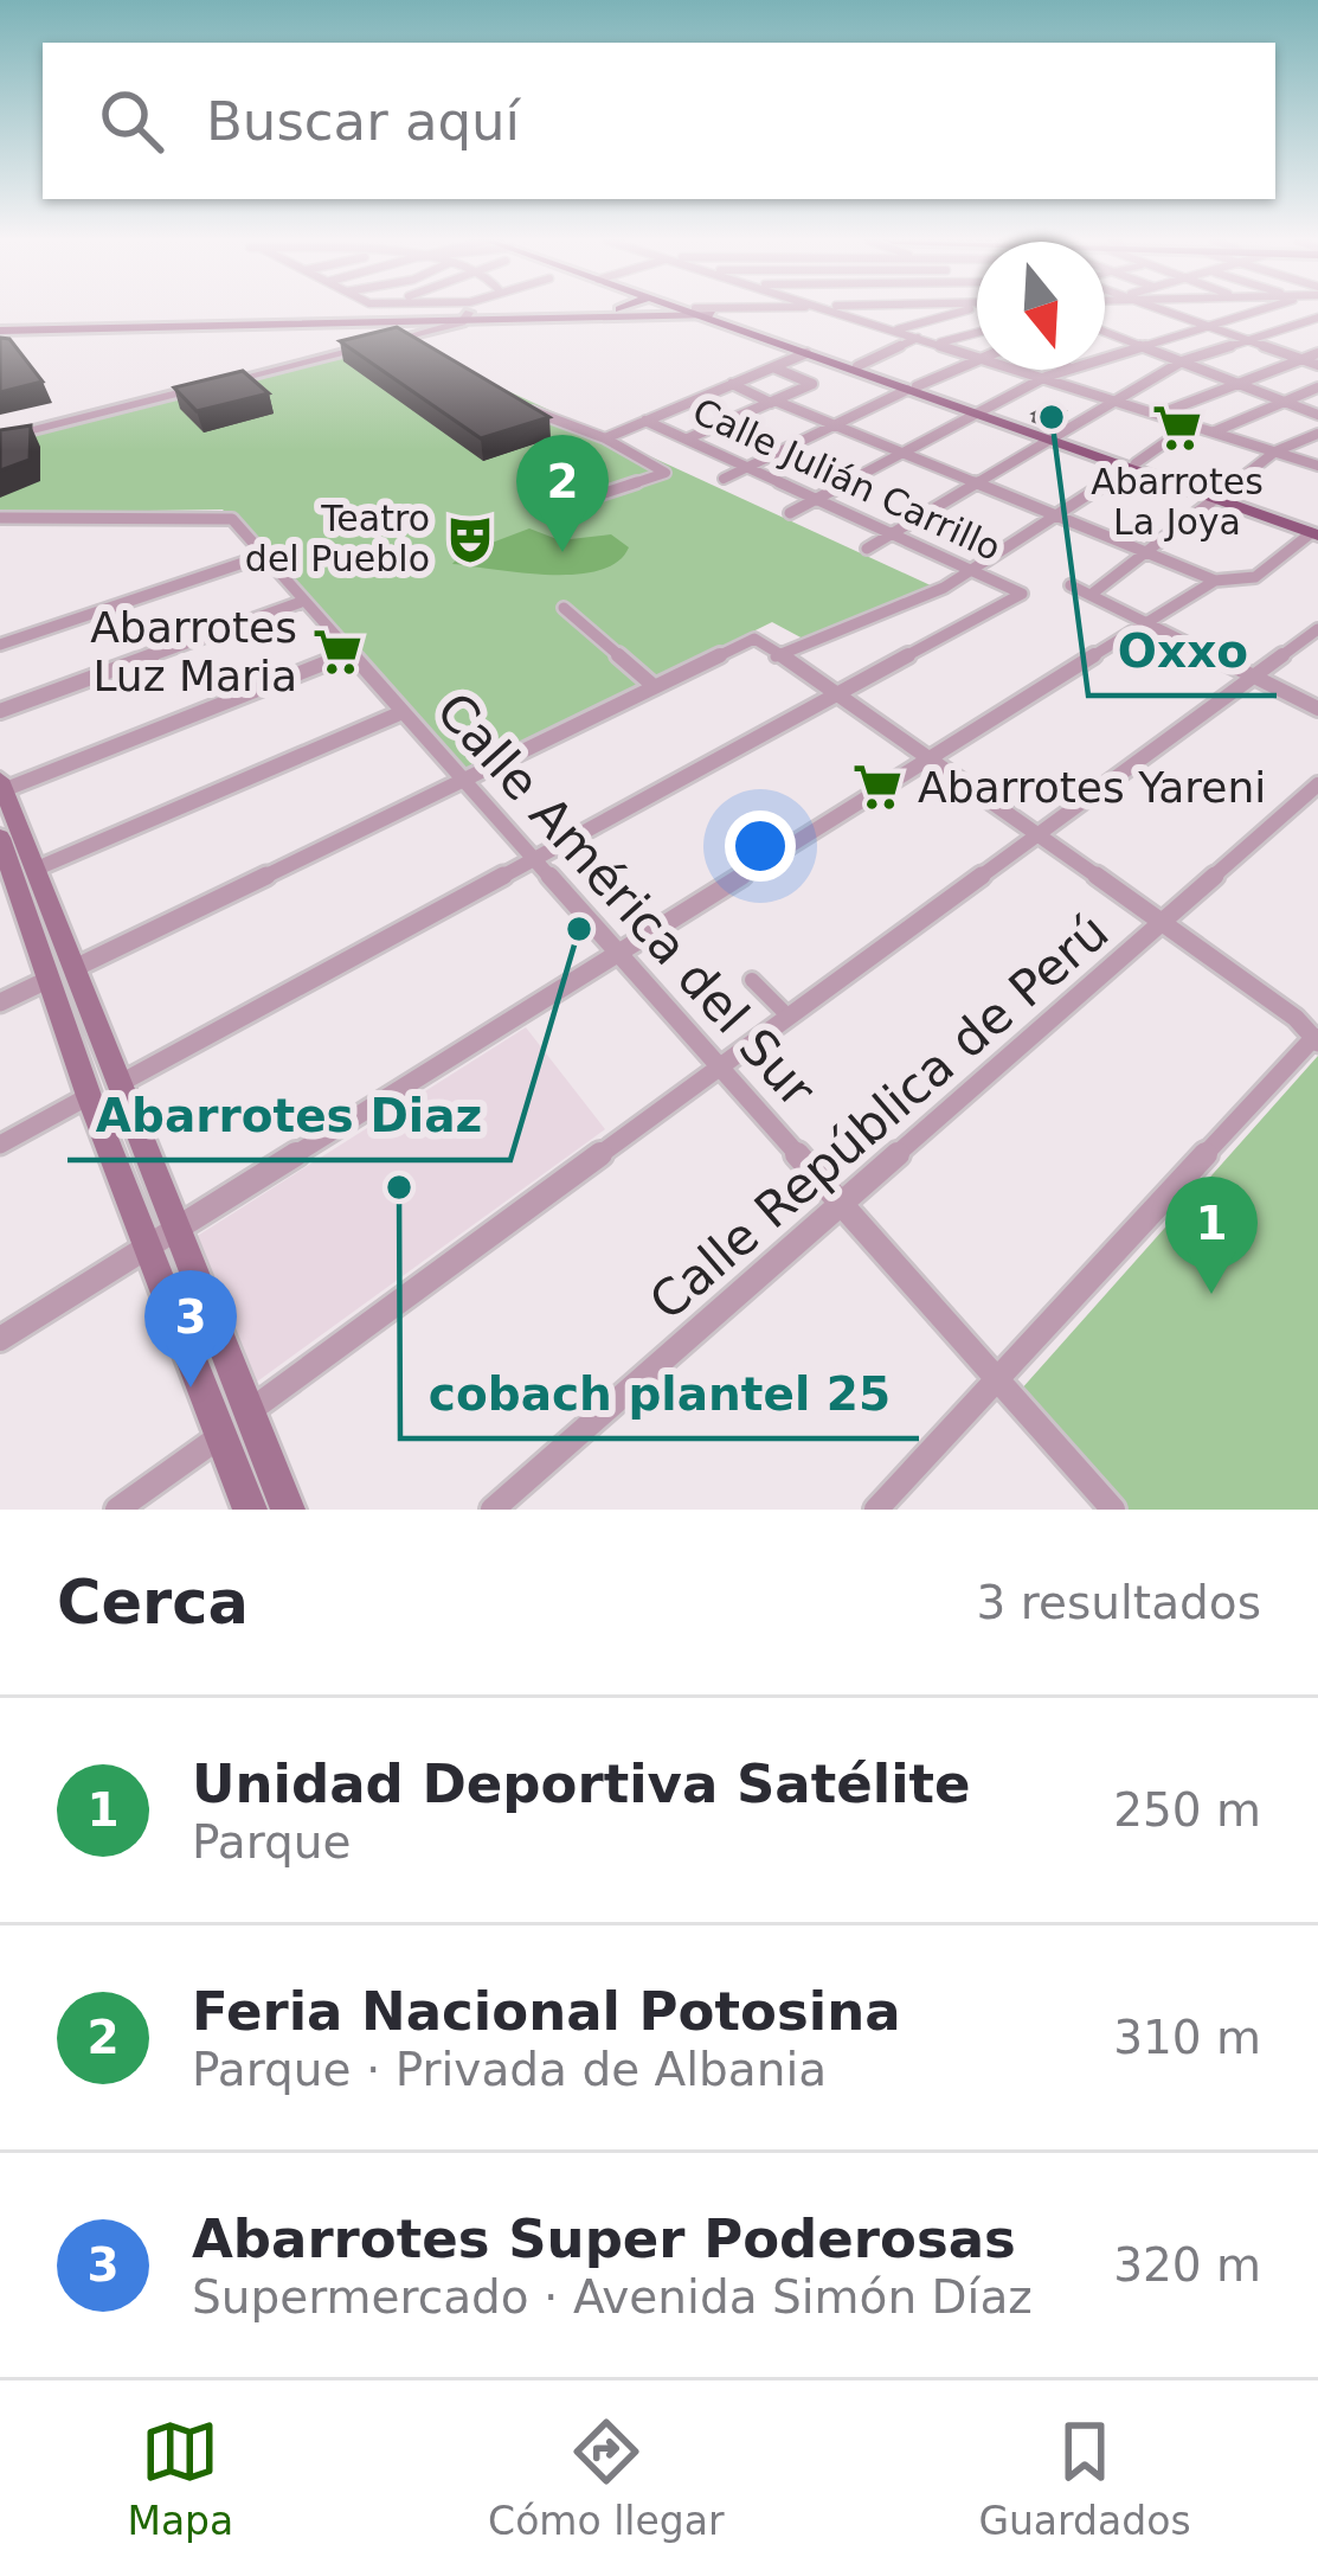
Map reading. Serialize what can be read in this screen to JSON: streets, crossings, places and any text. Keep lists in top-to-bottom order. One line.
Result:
{"streets":{"street":["Calle Julián Carrillo","Calle América del Sur","Calle República de Perú"]},"crossings":[["Calle América del Sur","Calle República de Perú"]],"places":{"other":["Oxxo","Abarrotes Diaz","cobach plantel 25"],"supermarket":["Abarrotes La Joya","Abarrotes Luz Maria","Abarrotes Yareni"],"theatre":["Teatro del Pueblo"]},"north":"bottom","page":{"search":"Buscar aquí","pins":["2","1","3"],"heading":["Cerca","3 resultados"],"list":[{"mark":"1","name":"Unidad Deportiva Satélite","note":"Parque","value":"250 m"},{"mark":"2","name":"Feria Nacional Potosina","note":"Parque · Privada de Albania","value":"310 m"},{"mark":"3","name":"Abarrotes Super Poderosas","note":"Supermercado · Avenida Simón Díaz","value":"320 m"}],"nav":["Mapa","Cómo llegar","Guardados"]}}
